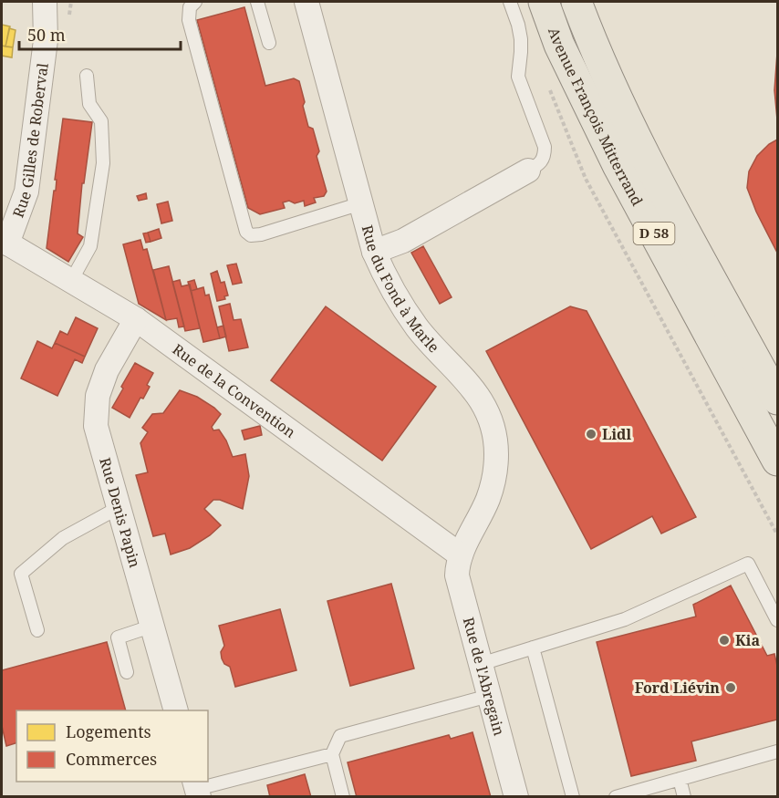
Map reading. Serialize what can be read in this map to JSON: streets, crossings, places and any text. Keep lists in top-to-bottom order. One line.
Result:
{"streets":{"main road":["Avenue François Mitterrand","D 58"],"street":["Rue Gilles de Roberval","Rue du Fond à Marle","Rue de la Convention","Rue Denis Papin","Rue de l'Abregain"]},"crossings":[["Rue Gilles de Roberval","Rue de la Convention"],["Rue du Fond à Marle","Rue de la Convention"],["Rue du Fond à Marle","Rue de l'Abregain"],["Rue de la Convention","Rue Denis Papin"],["Rue de la Convention","Rue de l'Abregain"]],"places":["Lidl","Kia","Ford Liévin"],"legend":["Logements","Commerces"],"scale_bar":"50 m"}
